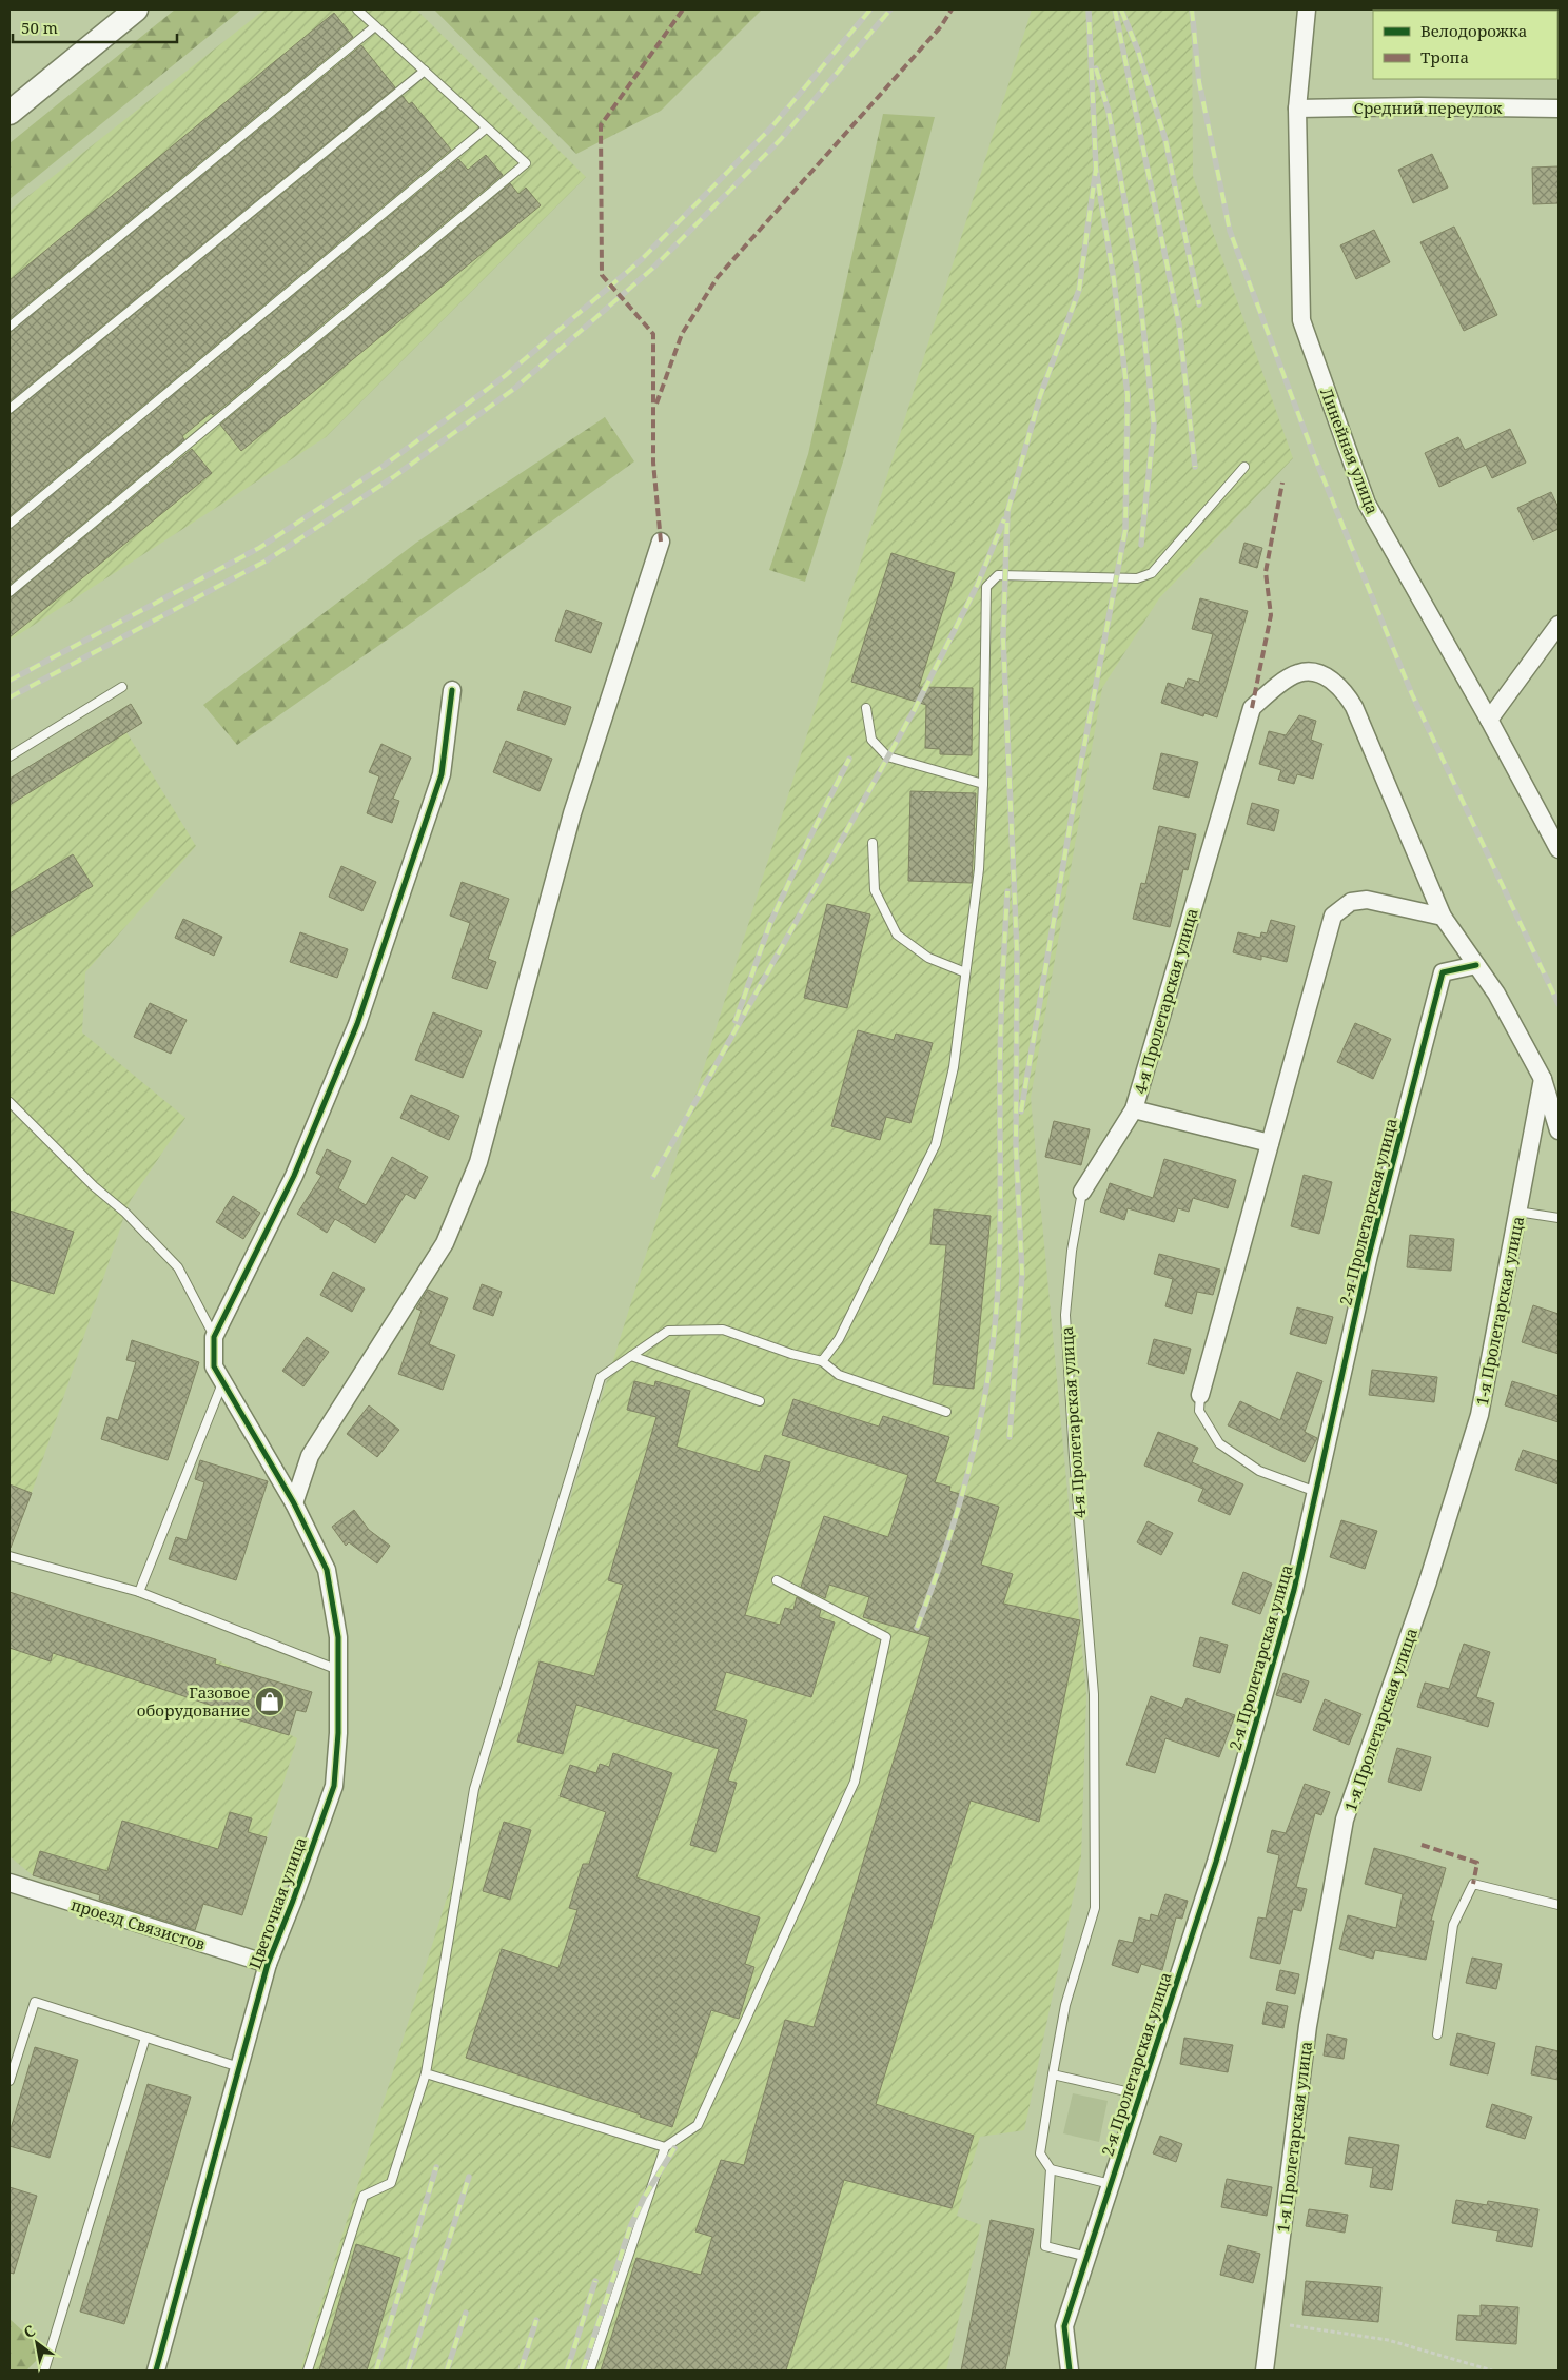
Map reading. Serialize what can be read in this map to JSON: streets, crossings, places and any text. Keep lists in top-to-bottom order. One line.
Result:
{"streets":{"street":["Средний переулок","Линейная улица","4-я Пролетарская улица","2-я Пролетарская улица","1-я Пролетарская улица","Цветочная улица","проезд Связистов"]},"crossings":[["Средний переулок","Линейная улица"],["Цветочная улица","проезд Связистов"]],"places":{"shop":["Газовое оборудование"]},"legend":["Велодорожка","Тропа"],"scale_bar":"50 m","north":"top left"}
